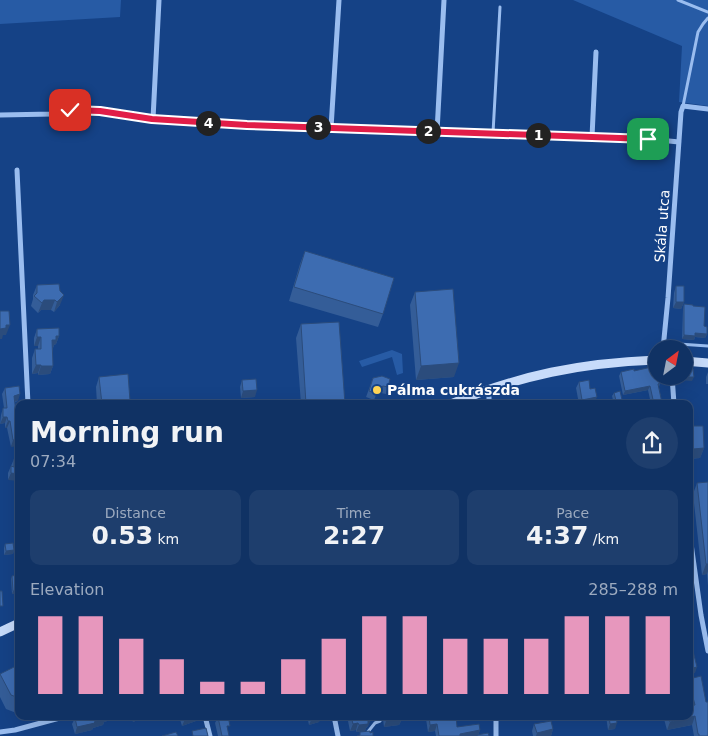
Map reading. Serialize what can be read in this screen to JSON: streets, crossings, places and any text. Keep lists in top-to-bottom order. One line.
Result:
{"streets":{"street":["Skála utca"]},"places":["Pálma cukrászda"],"north":"top right","page":{"pins":["4","3","2","1"],"heading":["Morning run","07:34"],"stats":[["Distance","0.53 km"],["Time","2:27"],["Pace","4:37 /km"]],"chart":["Elevation","285–288 m"]}}
